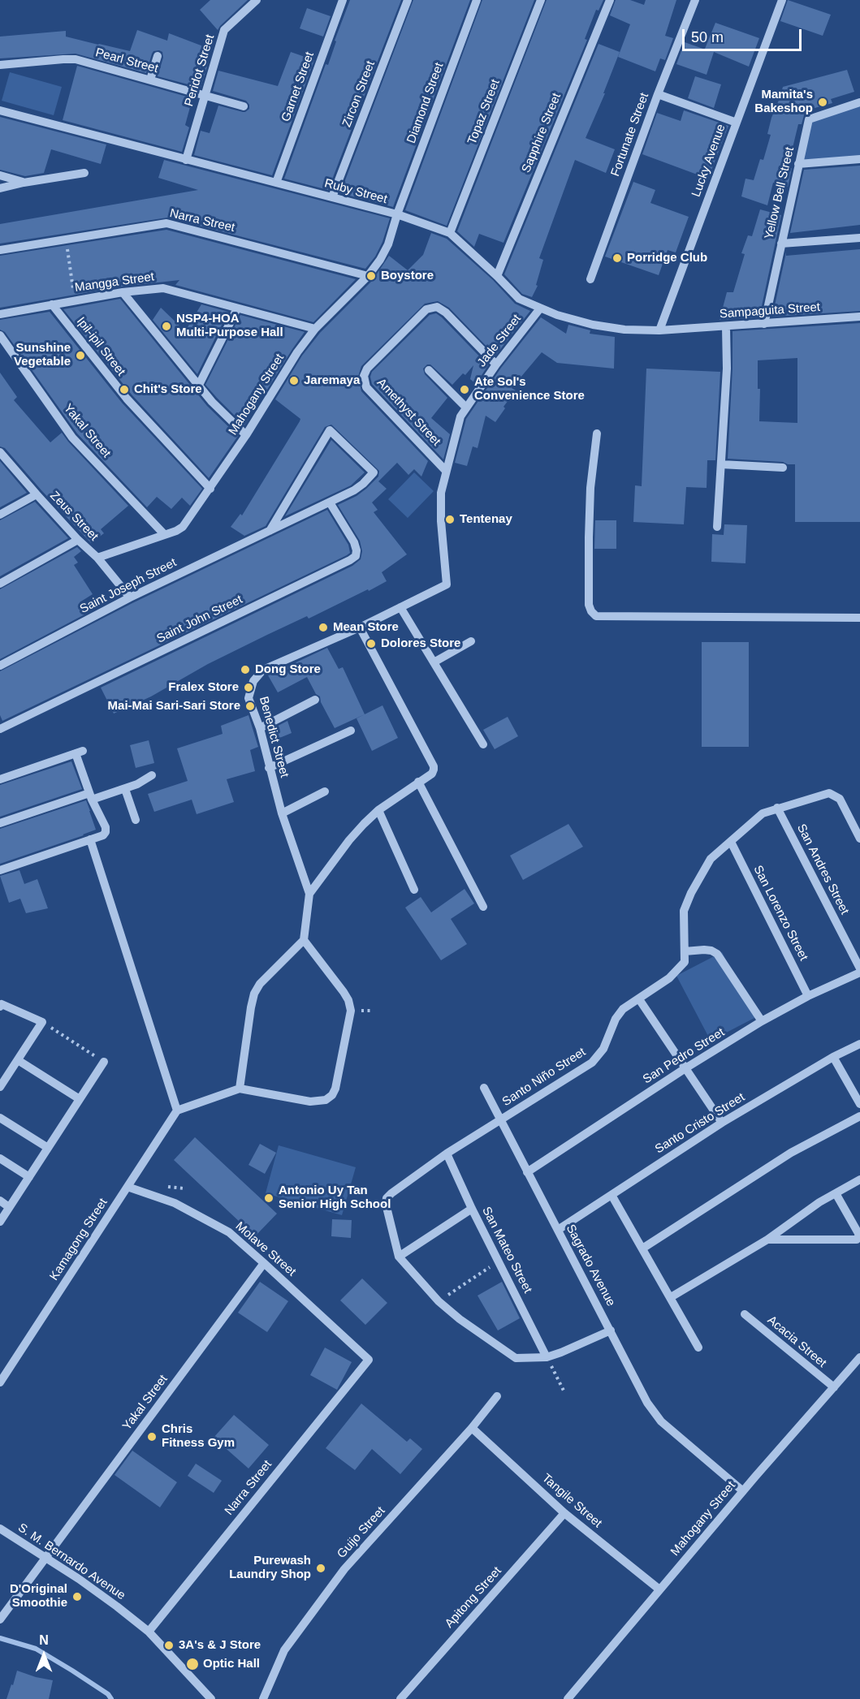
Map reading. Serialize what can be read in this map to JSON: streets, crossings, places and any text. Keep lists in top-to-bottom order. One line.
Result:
{"streets":{"street":["Pearl Street","Peridot Street","Garnet Street","Zircon Street","Diamond Street","Topaz Street","Sapphire Street","Fortunate Street","Lucky Avenue","Ruby Street","Yellow Bell Street","Narra Street","Mangga Street","Sampaguita Street","Jade Street","Ipil-ipil Street","Mahogany Street","Amethyst Street","Yakal Street","Zeus Street","Saint Joseph Street","Saint John Street","Benedict Street","San Andres Street","San Lorenzo Street","San Pedro Street","Santo Niño Street","Santo Cristo Street","Kamagong Street","Molave Street","San Mateo Street","Sagrado Avenue","Acacia Street","Tangile Street","Guijo Street","S. M. Bernardo Avenue","Apitong Street"]},"crossings":[["Pearl Street","Peridot Street"],["Peridot Street","Ruby Street"],["Garnet Street","Ruby Street"],["Zircon Street","Ruby Street"],["Diamond Street","Ruby Street"],["Diamond Street","Mahogany Street"],["Topaz Street","Ruby Street"],["Sapphire Street","Ruby Street"],["Lucky Avenue","Ruby Street"],["Ruby Street","Sampaguita Street"],["Ruby Street","Jade Street"],["Ruby Street","Mahogany Street"],["Yellow Bell Street","Sampaguita Street"],["Narra Street","Mahogany Street"],["Narra Street","Molave Street"],["Narra Street","S. M. Bernardo Avenue"],["Mangga Street","Ipil-ipil Street"],["Mangga Street","Mahogany Street"],["Jade Street","Amethyst Street"],["Jade Street","Benedict Street"],["Ipil-ipil Street","Mahogany Street"],["Mahogany Street","Yakal Street"],["Mahogany Street","Zeus Street"],["Mahogany Street","Sagrado Avenue"],["Mahogany Street","Acacia Street"],["Mahogany Street","Tangile Street"],["Yakal Street","Molave Street"],["Yakal Street","S. M. Bernardo Avenue"],["Zeus Street","Saint Joseph Street"],["Saint Joseph Street","Saint John Street"],["San Andres Street","Santo Niño Street"],["San Lorenzo Street","San Pedro Street"],["San Lorenzo Street","Santo Niño Street"],["San Pedro Street","Sagrado Avenue"],["Santo Niño Street","San Mateo Street"],["Santo Niño Street","Sagrado Avenue"],["Santo Cristo Street","Sagrado Avenue"],["Kamagong Street","Molave Street"],["Tangile Street","Guijo Street"],["Tangile Street","Apitong Street"]],"places":["Mamita's Bakeshop","Porridge Club","Boystore","NSP4-HOA Multi-Purpose Hall","Sunshine Vegetable","Jaremaya","Chit's Store","Ate Sol's Convenience Store","Tentenay","Mean Store","Dolores Store","Dong Store","Fralex Store","Mai-Mai Sari-Sari Store","Antonio Uy Tan Senior High School","Chris Fitness Gym","Purewash Laundry Shop","D'Original Smoothie","3A's & J Store","Optic Hall"],"scale_bar":"50 m","north":"top"}
